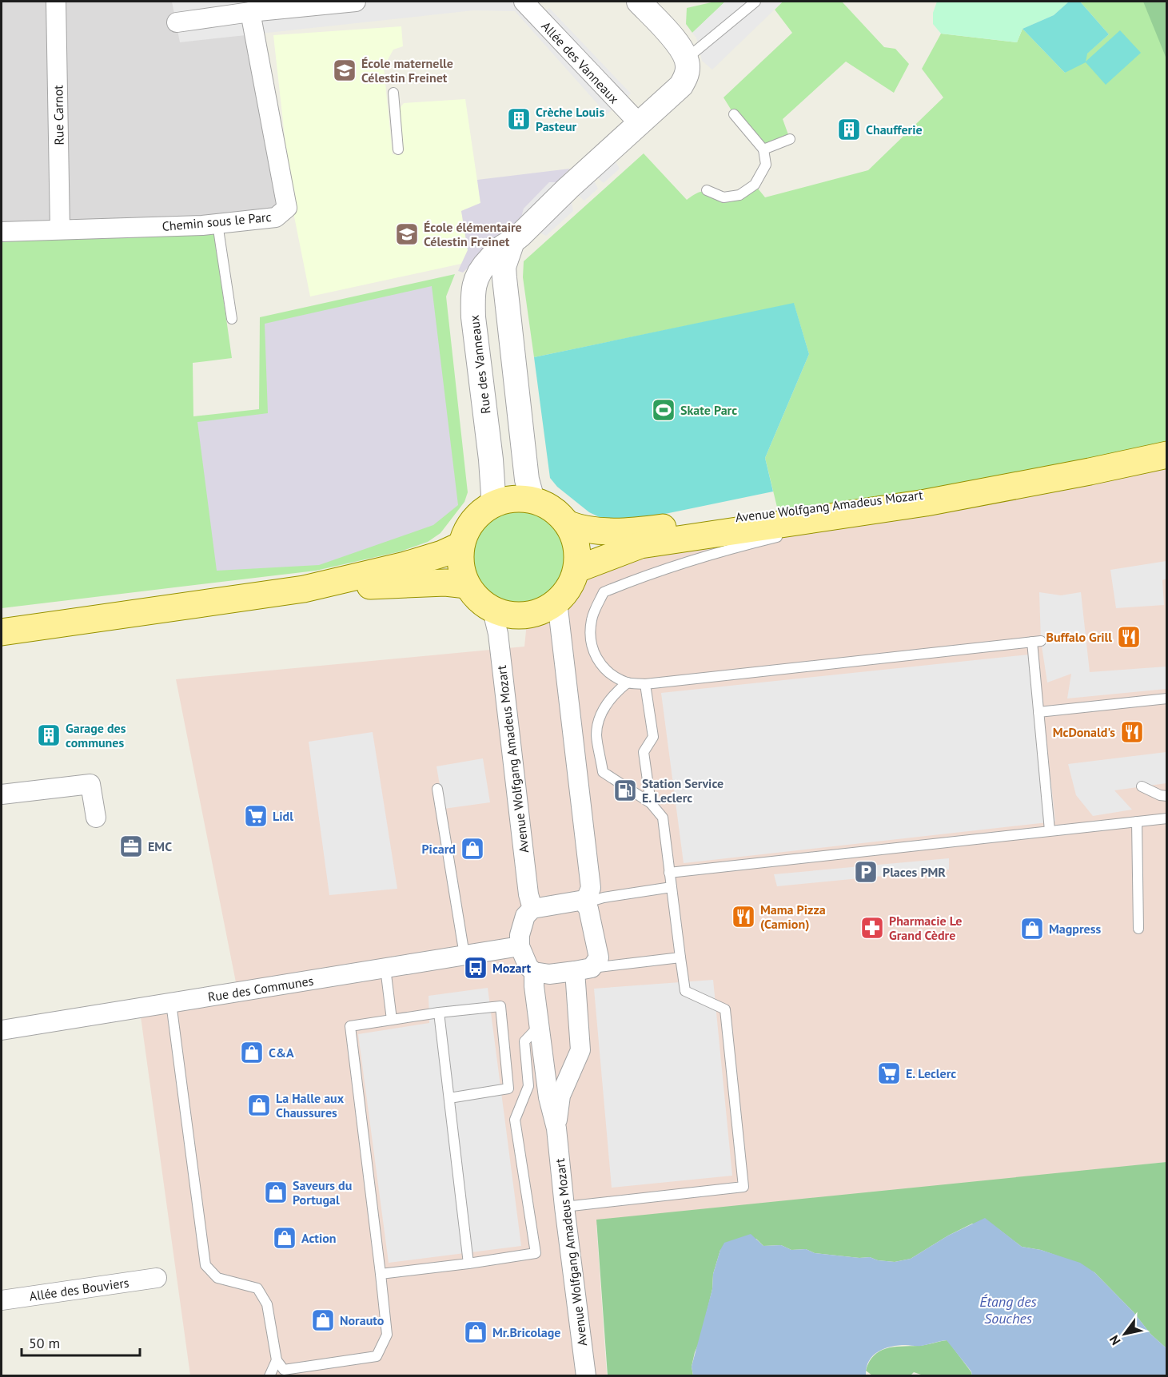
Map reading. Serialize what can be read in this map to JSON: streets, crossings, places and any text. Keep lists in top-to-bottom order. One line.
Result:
{"streets":{"main road":["Avenue Wolfgang Amadeus Mozart"],"street":["Allée des Vanneaux","Rue Carnot","Chemin sous le Parc","Rue des Vanneaux","Rue des Communes","Allée des Bouviers"]},"crossings":[["Allée des Vanneaux","Rue des Vanneaux"],["Rue Carnot","Chemin sous le Parc"],["Rue des Vanneaux","Avenue Wolfgang Amadeus Mozart"],["Avenue Wolfgang Amadeus Mozart","Rue des Communes"]],"water":["Étang des Souches"],"places":{"school or university":["École maternelle Célestin Freinet","École élémentaire Célestin Freinet"],"building":["Crèche Louis Pasteur","Chaufferie","Garage des communes"],"sports":["Skate Parc"],"restaurant":["Buffalo Grill","McDonald's","Mama Pizza (Camion)"],"fuel station":["Station Service E. Leclerc"],"supermarket":["Lidl","E. Leclerc"],"office":["EMC"],"shop":["Picard","Magpress","C&A","La Halle aux Chaussures","Saveurs du Portugal","Action","Norauto","Mr.Bricolage"],"parking":["Places PMR"],"pharmacy":["Pharmacie Le Grand Cèdre"],"bus stop":["Mozart"]},"scale_bar":"50 m","north":"bottom left"}
